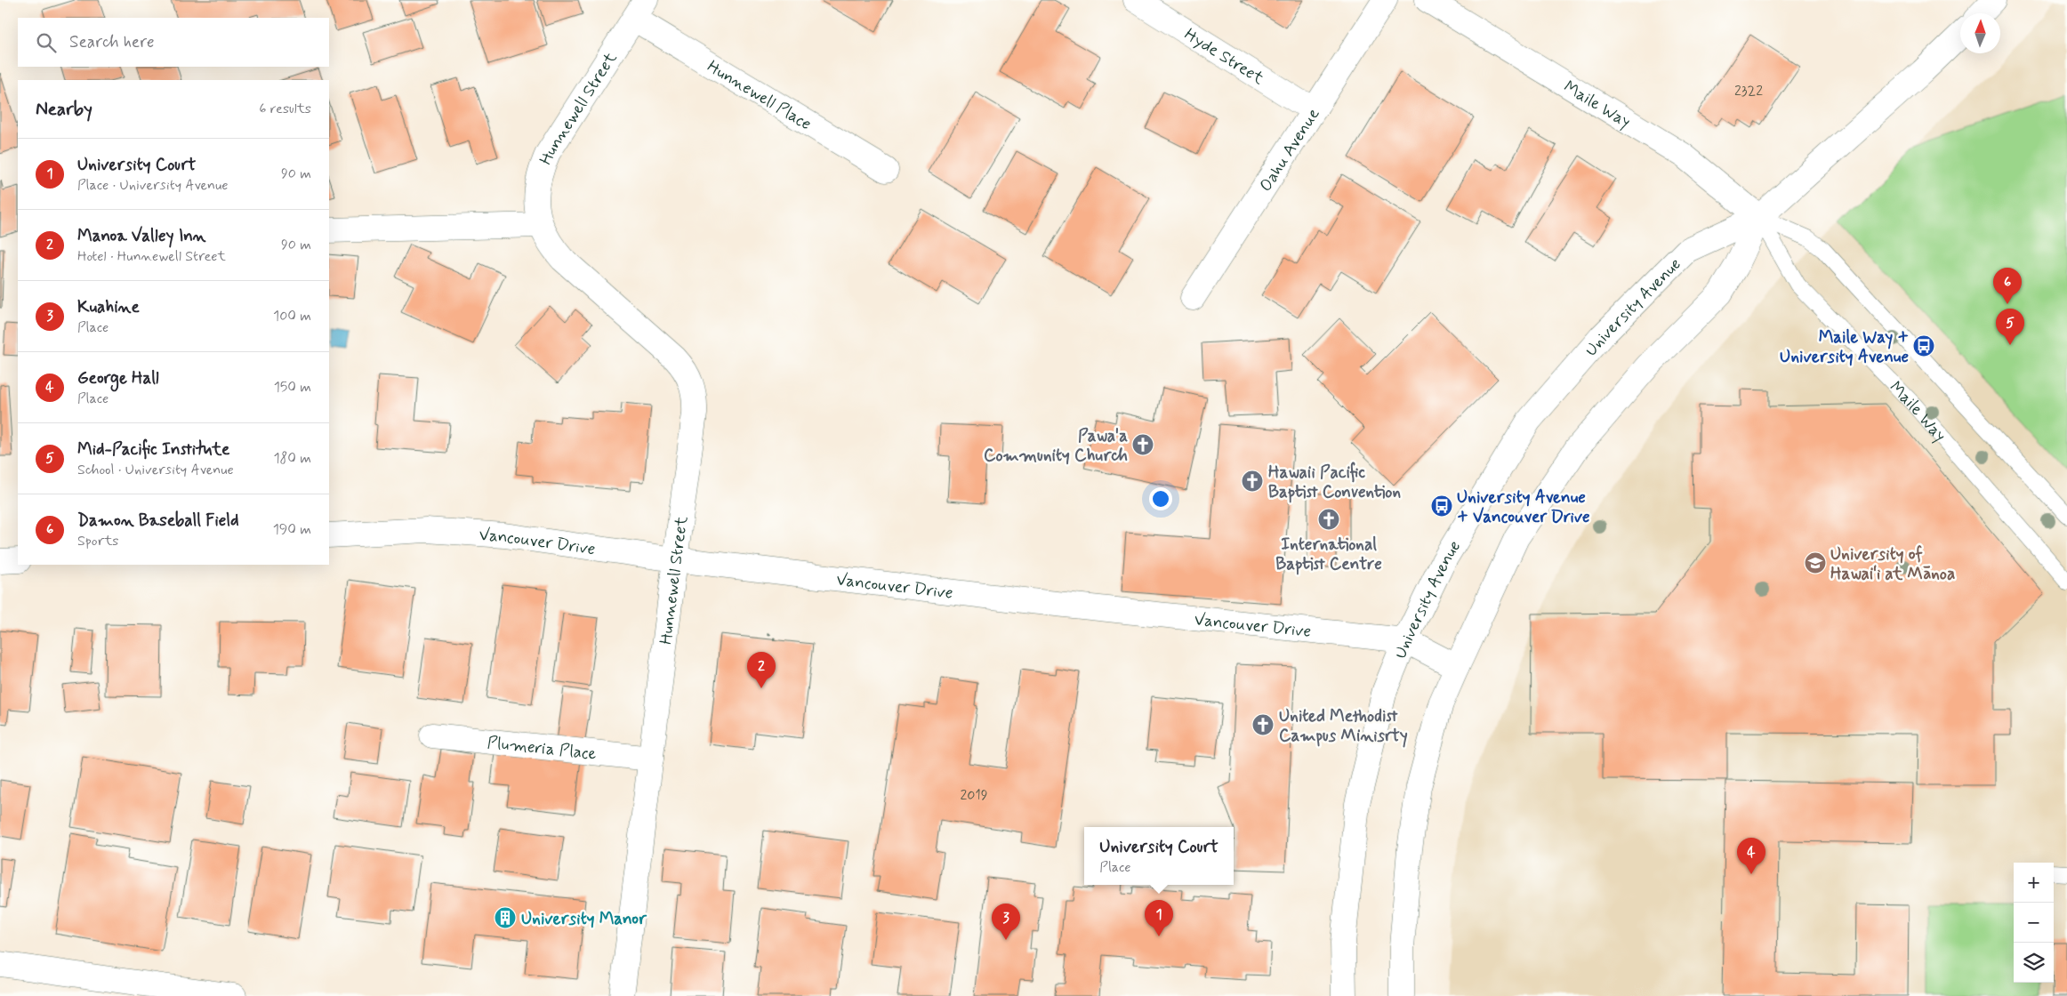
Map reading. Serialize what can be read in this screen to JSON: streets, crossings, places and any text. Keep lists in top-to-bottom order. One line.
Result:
{"streets":{"street":["Hyde Street","Hunnewell Place","Maile Way","Hunnewell Street","Oahu Avenue","University Avenue","Vancouver Drive","Plumeria Place"]},"crossings":[["Hyde Street","Oahu Avenue"],["Hunnewell Place","Hunnewell Street"],["Maile Way","University Avenue"],["Hunnewell Street","Vancouver Drive"],["Hunnewell Street","Plumeria Place"],["University Avenue","Vancouver Drive"]],"places":{"bus stop":["Maile Way + University Avenue","University Avenue + Vancouver Drive"],"church":["Pawa'a Community Church","Hawaii Pacific Baptist Convention","International Baptist Centre","United Methodist Campus Minisrty"],"school or university":["University of Hawaiʻi at Mānoa"],"building":["University Manor"]},"house_numbers":["2322","2019"],"north":"top","page":{"search":"Search here","heading":["Nearby","6 results"],"list":[{"mark":"1","name":"University Court","note":"Place · University Avenue","value":"90 m"},{"mark":"2","name":"Manoa Valley Inn","note":"Hotel · Hunnewell Street","value":"90 m"},{"mark":"3","name":"Kuahine","note":"Place","value":"100 m"},{"mark":"4","name":"George Hall","note":"Place","value":"150 m"},{"mark":"5","name":"Mid-Pacific Institute","note":"School · University Avenue","value":"180 m"},{"mark":"6","name":"Damon Baseball Field","note":"Sports","value":"190 m"}],"pins":["6","5","2","4","1","3"],"popup":["University Court","Place"],"map_buttons":["+","−"]}}
